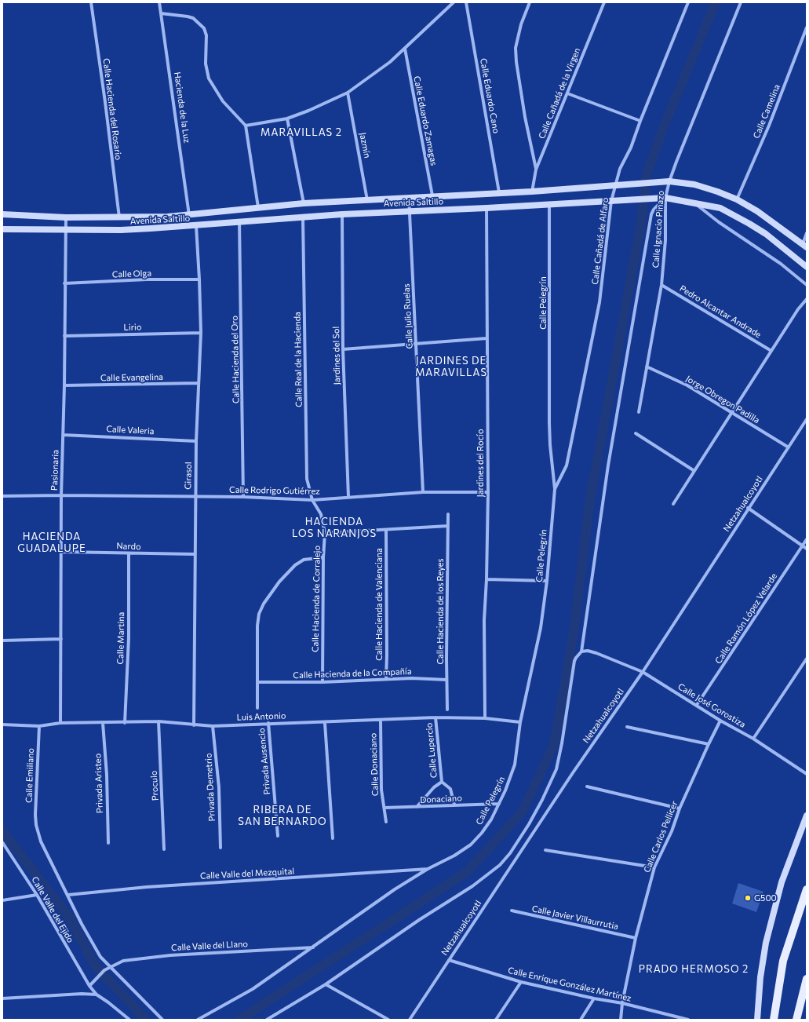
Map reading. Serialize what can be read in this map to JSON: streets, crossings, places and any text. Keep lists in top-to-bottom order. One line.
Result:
{"streets":{"street":["Calle Cañadá de la Virgen","Calle Eduardo Cano","Hacienda de la Luz","Calle Hacienda del Rosario","Calle Camelina","Calle Eduardo Zamagas","Jazmín","Avenida Saltillo","Calle Ignacio Pinazo","Calle Cañadá de Alfaro","Calle Olga","Calle Pelegrín","Pedro Alcantar Andrade","Calle Julio Ruelas","Lirio","Jardines del Sol","Calle Hacienda del Oro","Calle Real de la Hacienda","Calle Evangelina","Jorge Obregon Padilla","Calle Valeria","Jardines del Rocío","Pasionaria","Girasol","Calle Rodrigo Gutiérrez","Netzahualcoyotl","Nardo","Calle Hacienda de Corralejo","Calle Hacienda de Valenciana","Calle Hacienda de los Reyes","Calle Ramón López Velarde","Calle Martina","Calle Hacienda de la Compañía","Calle José Gorostiza","Luis Antonio","Calle Lupercio","Privada Ausencio","Calle Donaciano","Calle Emiliano","Privada Aristeo","Proculo","Privada Demetrio","Donaciano","Calle Carlos Pellicer","Calle Valle del Mezquital","Calle Valle del Ejido","Calle Javier Villaurrutia","Calle Valle del Llano","Calle Enrique González Martínez"]},"crossings":[["Calle Cañadá de la Virgen","Avenida Saltillo"],["Calle Eduardo Cano","Avenida Saltillo"],["Hacienda de la Luz","Avenida Saltillo"],["Calle Hacienda del Rosario","Avenida Saltillo"],["Calle Camelina","Avenida Saltillo"],["Calle Eduardo Zamagas","Avenida Saltillo"],["Jazmín","Avenida Saltillo"],["Avenida Saltillo","Calle Ignacio Pinazo"],["Avenida Saltillo","Calle Cañadá de Alfaro"],["Avenida Saltillo","Calle Pelegrín"],["Avenida Saltillo","Calle Julio Ruelas"],["Avenida Saltillo","Jardines del Sol"],["Avenida Saltillo","Calle Hacienda del Oro"],["Avenida Saltillo","Calle Real de la Hacienda"],["Avenida Saltillo","Jardines del Rocío"],["Avenida Saltillo","Pasionaria"],["Avenida Saltillo","Girasol"],["Calle Ignacio Pinazo","Pedro Alcantar Andrade"],["Calle Ignacio Pinazo","Jorge Obregon Padilla"],["Calle Cañadá de Alfaro","Calle Pelegrín"],["Calle Olga","Pasionaria"],["Calle Olga","Girasol"],["Calle Pelegrín","Luis Antonio"],["Calle Pelegrín","Donaciano"],["Calle Pelegrín","Calle Valle del Mezquital"],["Calle Pelegrín","Calle Valle del Llano"],["Calle Julio Ruelas","Calle Rodrigo Gutiérrez"],["Lirio","Pasionaria"],["Lirio","Girasol"],["Jardines del Sol","Calle Rodrigo Gutiérrez"],["Calle Hacienda del Oro","Calle Rodrigo Gutiérrez"],["Calle Real de la Hacienda","Calle Rodrigo Gutiérrez"],["Calle Real de la Hacienda","Calle Hacienda de Corralejo"],["Calle Evangelina","Pasionaria"],["Calle Evangelina","Girasol"],["Jorge Obregon Padilla","Netzahualcoyotl"],["Calle Valeria","Pasionaria"],["Calle Valeria","Girasol"],["Jardines del Rocío","Calle Rodrigo Gutiérrez"],["Jardines del Rocío","Luis Antonio"],["Pasionaria","Calle Rodrigo Gutiérrez"],["Pasionaria","Nardo"],["Pasionaria","Luis Antonio"],["Girasol","Calle Rodrigo Gutiérrez"],["Girasol","Nardo"],["Girasol","Luis Antonio"],["Calle Rodrigo Gutiérrez","Calle Hacienda de Corralejo"],["Netzahualcoyotl","Calle José Gorostiza"],["Netzahualcoyotl","Calle Enrique González Martínez"],["Nardo","Calle Martina"],["Calle Hacienda de Corralejo","Calle Hacienda de la Compañía"],["Calle Hacienda de Valenciana","Calle Hacienda de la Compañía"],["Calle Hacienda de los Reyes","Calle Hacienda de la Compañía"],["Calle Ramón López Velarde","Calle José Gorostiza"],["Calle Martina","Luis Antonio"],["Calle José Gorostiza","Calle Carlos Pellicer"],["Luis Antonio","Calle Lupercio"],["Luis Antonio","Privada Ausencio"],["Luis Antonio","Calle Donaciano"],["Luis Antonio","Calle Emiliano"],["Luis Antonio","Privada Aristeo"],["Luis Antonio","Proculo"],["Luis Antonio","Privada Demetrio"],["Calle Donaciano","Donaciano"],["Calle Emiliano","Calle Valle del Mezquital"],["Calle Emiliano","Calle Valle del Llano"],["Calle Carlos Pellicer","Calle Javier Villaurrutia"],["Calle Carlos Pellicer","Calle Enrique González Martínez"]],"districts":["MARAVILLAS 2","JARDINES DE MARAVILLAS","HACIENDA LOS NARANJOS","HACIENDA GUADALUPE","RIBERA DE SAN BERNARDO","PRADO HERMOSO 2"],"places":["G500"]}
